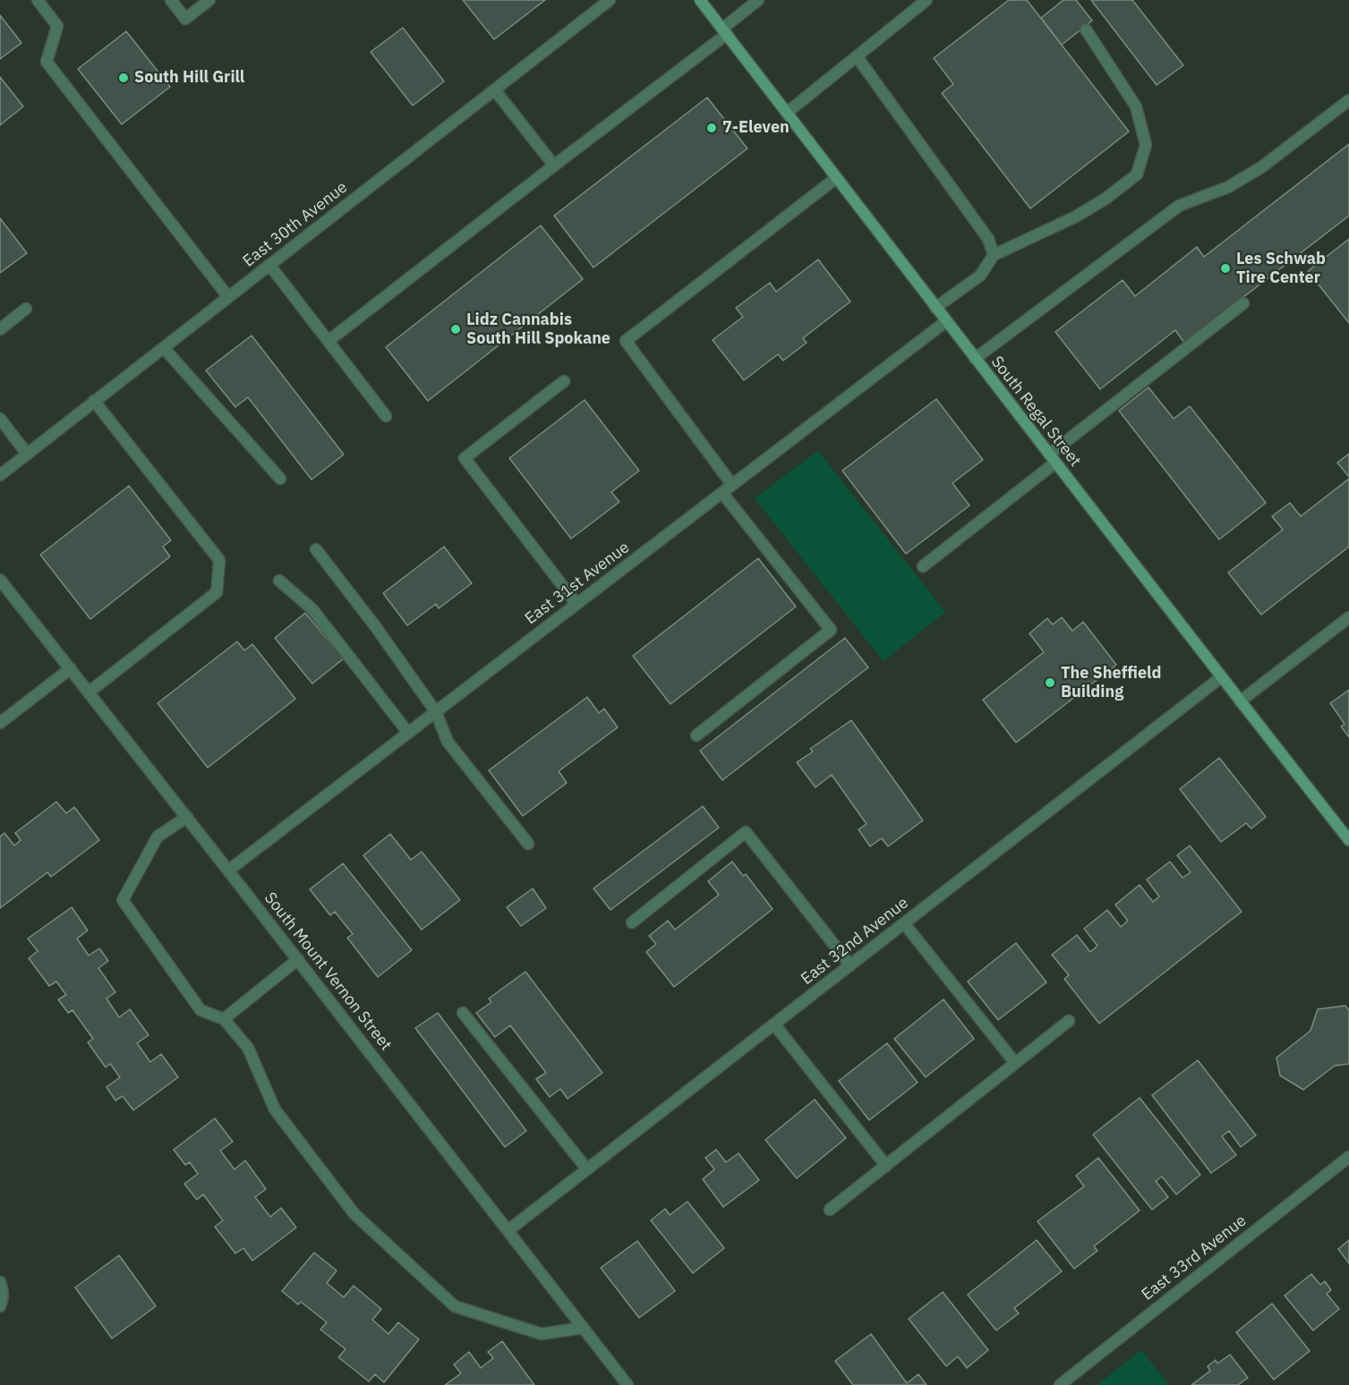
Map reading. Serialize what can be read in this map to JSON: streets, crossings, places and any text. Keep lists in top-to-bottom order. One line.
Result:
{"streets":{"main road":["South Regal Street"],"street":["East 30th Avenue","East 31st Avenue","East 32nd Avenue","South Mount Vernon Street","East 33rd Avenue"]},"crossings":[["South Regal Street","East 31st Avenue"],["South Regal Street","East 32nd Avenue"],["East 31st Avenue","South Mount Vernon Street"],["East 32nd Avenue","South Mount Vernon Street"]],"places":["South Hill Grill","7-Eleven","Les Schwab Tire Center","Lidz Cannabis South Hill Spokane","The Sheffield Building"]}
